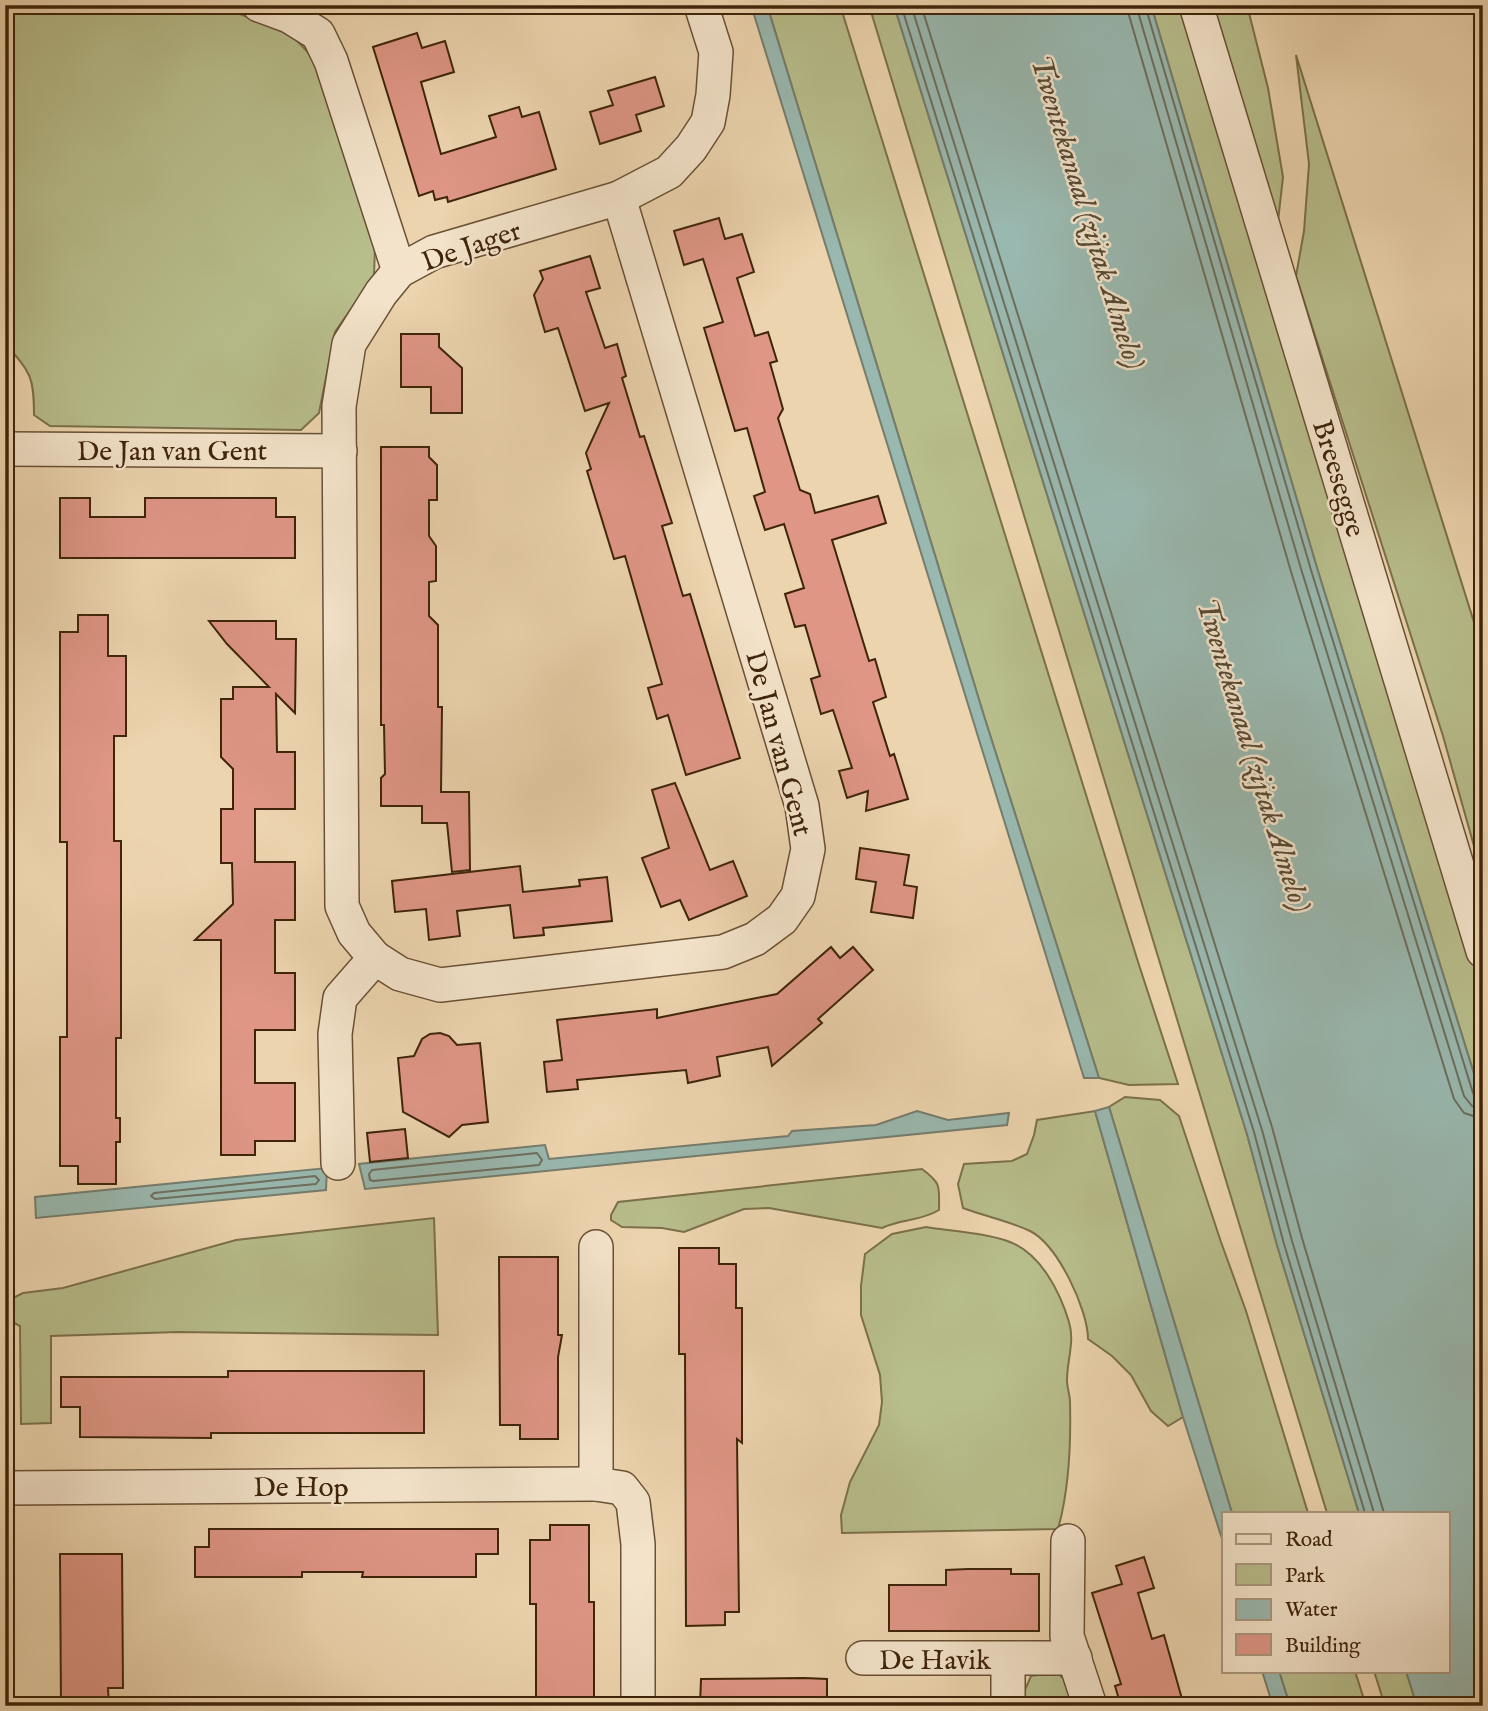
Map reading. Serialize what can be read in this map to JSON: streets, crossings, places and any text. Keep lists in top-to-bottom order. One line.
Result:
{"streets":{"street":["De Jager","De Jan van Gent","Breesegge","De Hop","De Havik"]},"crossings":[["De Jager","De Jan van Gent"]],"water":["Twentekanaal (zijtak Almelo)"],"legend":["Road","Park","Water","Building"]}
